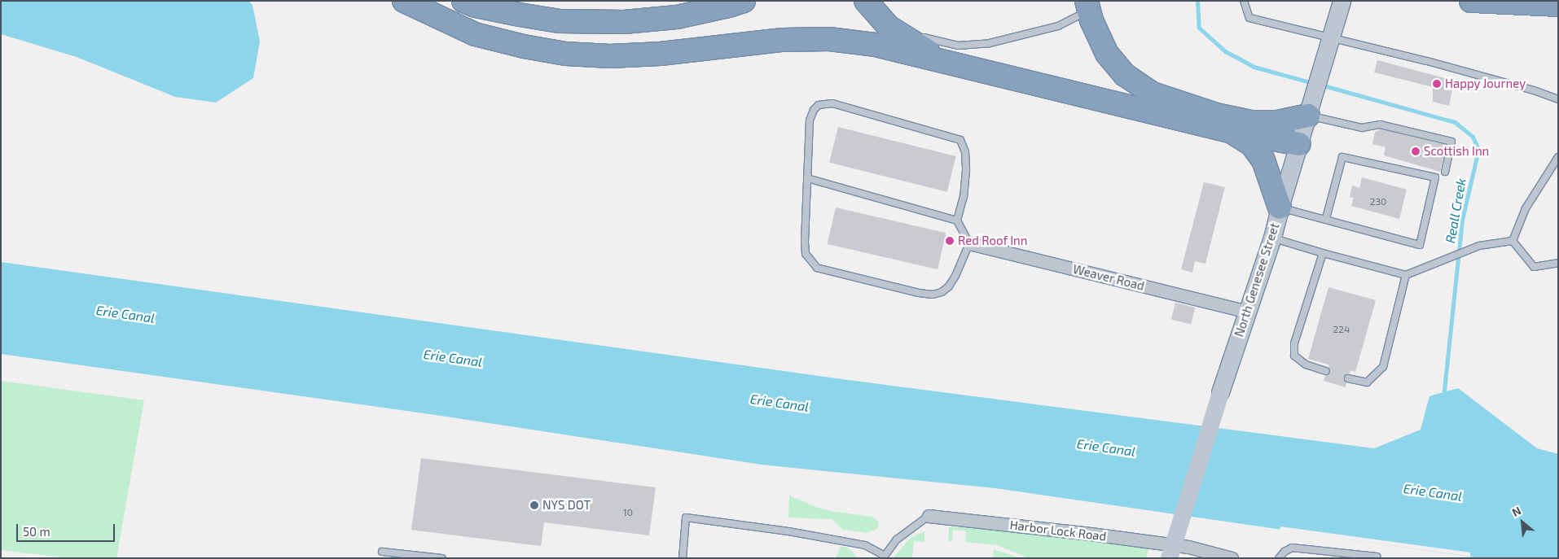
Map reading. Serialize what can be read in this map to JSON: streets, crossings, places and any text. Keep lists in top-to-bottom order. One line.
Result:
{"streets":{"main road":["North Genesee Street"],"street":["Weaver Road","Harbor Lock Road"]},"crossings":[["Weaver Road","North Genesee Street"]],"water":["Reall Creek","Erie Canal"],"places":["Happy Journey","Scottish Inn","Red Roof Inn","NYS DOT"],"house_numbers":["230","224","10"],"scale_bar":"50 m","north":"top left"}
